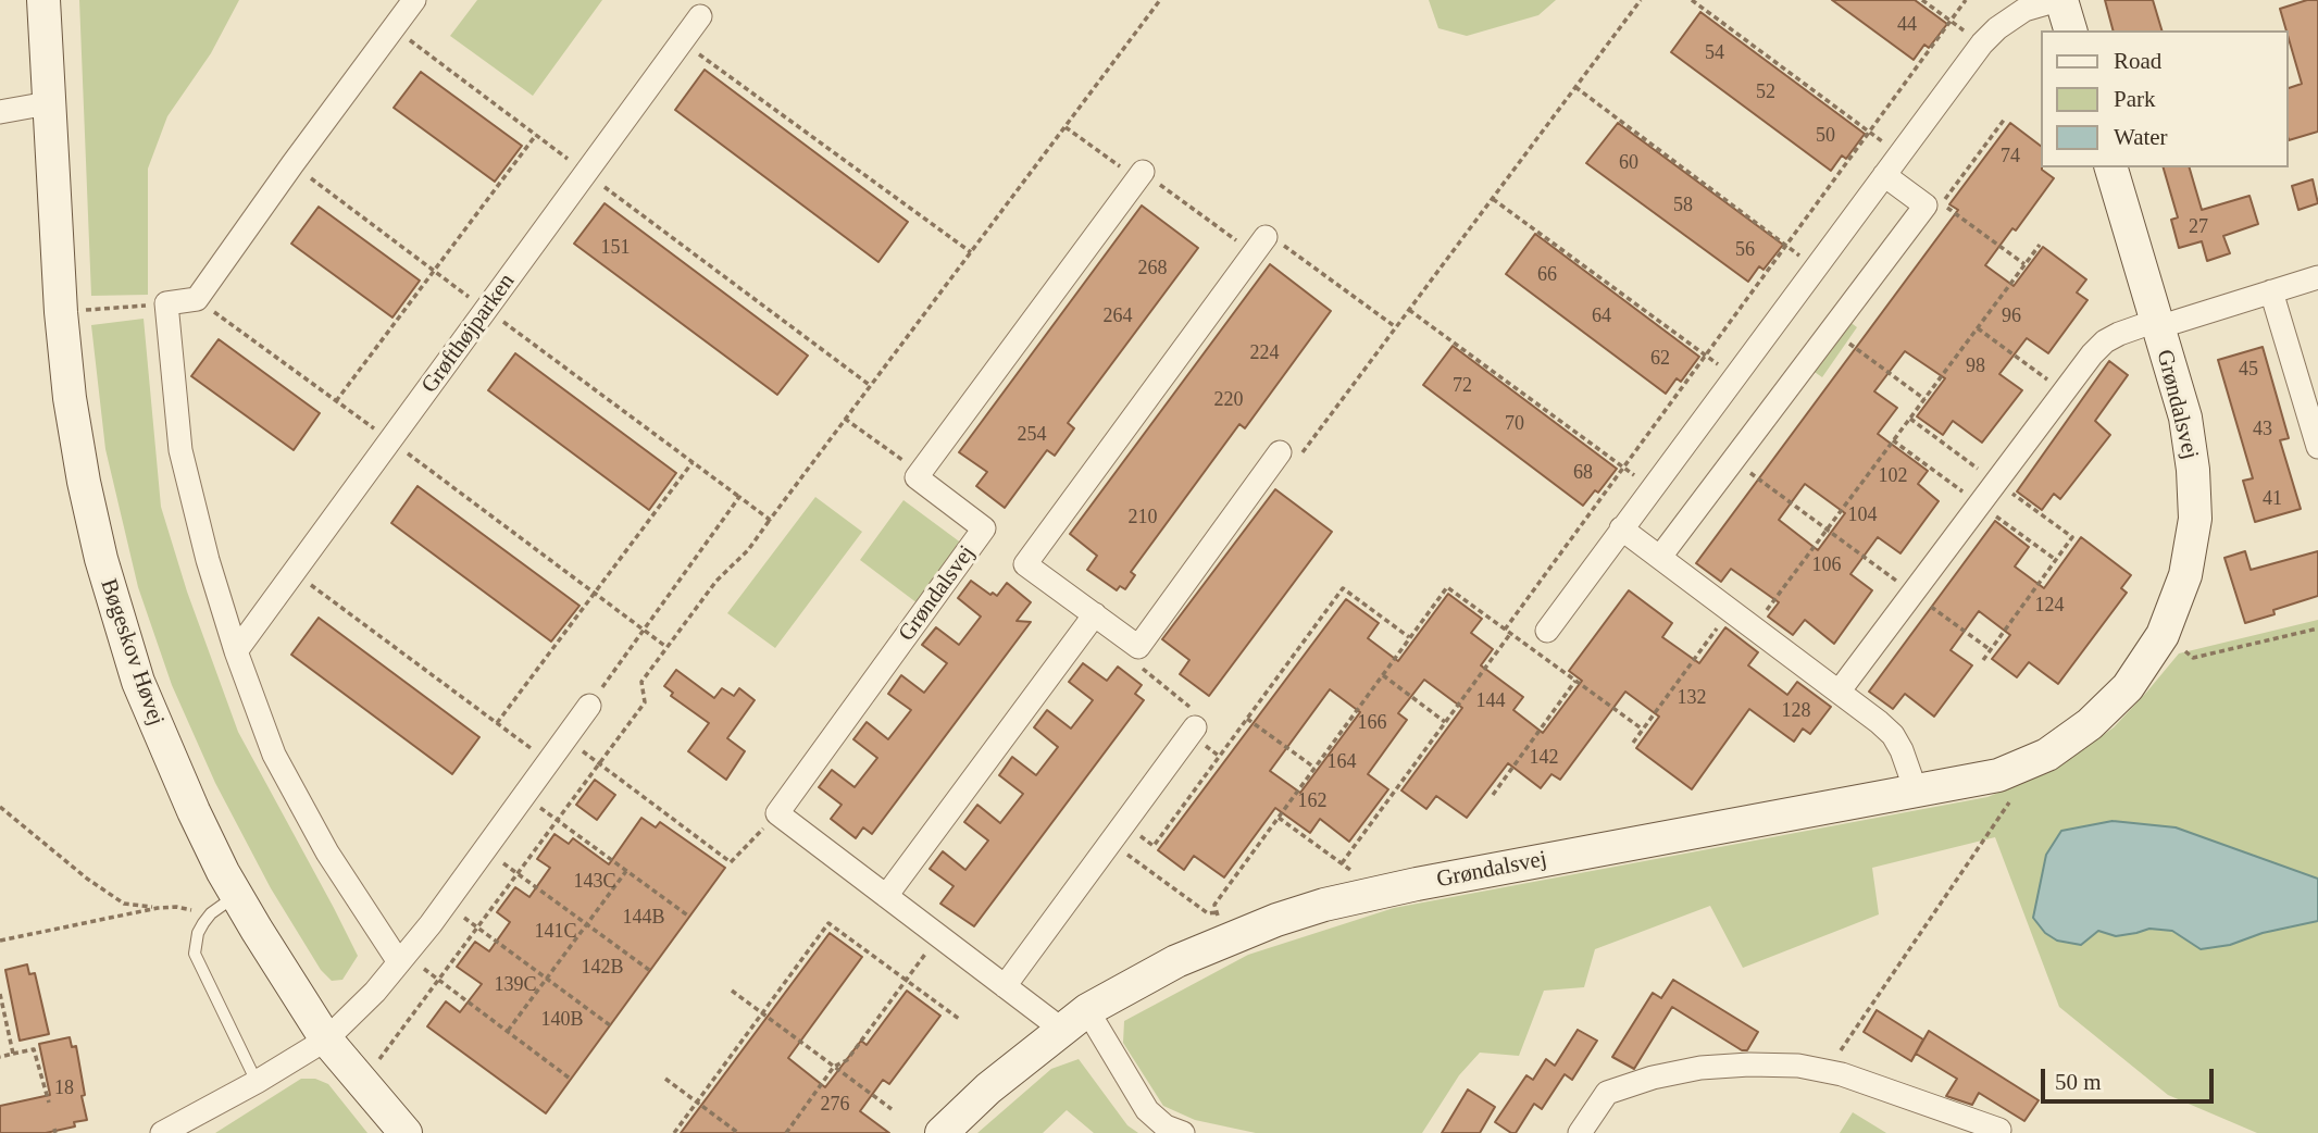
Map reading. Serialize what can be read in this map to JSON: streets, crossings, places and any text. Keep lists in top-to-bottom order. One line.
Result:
{"streets":{"street":["Grøfthøjparken","Grøndalsvej","Bøgeskov Høvej"]},"house_numbers":["44","54","52","50","74","60","58","27","151","56","268","66","264","64","96","224","62","98","45","72","220","70","43","254","68","102","41","104","210","106","124","132","144","128","166","142","164","162","143C","144B","141C","142B","139C","140B","18","276"],"legend":["Road","Park","Water"],"scale_bar":"50 m"}
